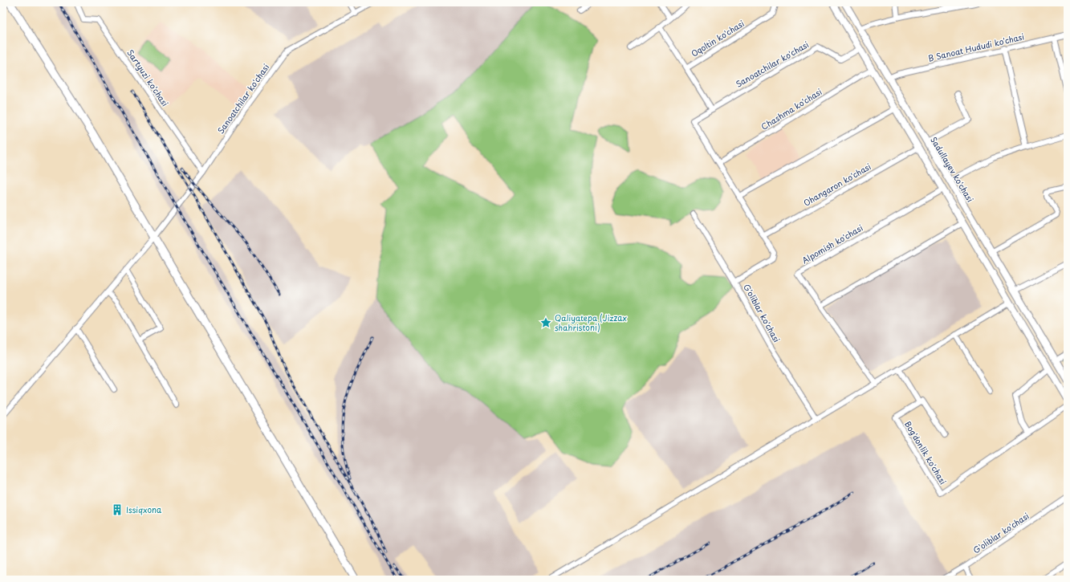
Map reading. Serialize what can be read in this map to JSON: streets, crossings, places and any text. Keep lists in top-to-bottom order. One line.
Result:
{"streets":{"main road":["Sadullayev ko'chasi"],"street":["Oqoltin ko'chasi","B Sanoat Hududi ko'chasi","Sanoatchilar ko'chasi","Sartyuzi ko'chasi","Chashma ko'chasi","Ohangaron ko'chasi","Alpomish ko'chasi","G'oliblar ko'chasi","Bog'donlik ko'chasi"]},"crossings":[["B Sanoat Hududi ko'chasi","Sadullayev ko'chasi"],["Sanoatchilar ko'chasi","Sartyuzi ko'chasi"],["Sanoatchilar ko'chasi","Chashma ko'chasi"]],"places":{"place":["Qaliyatepa (Jizzax shahristoni)"],"building":["Issiqxona"]}}
